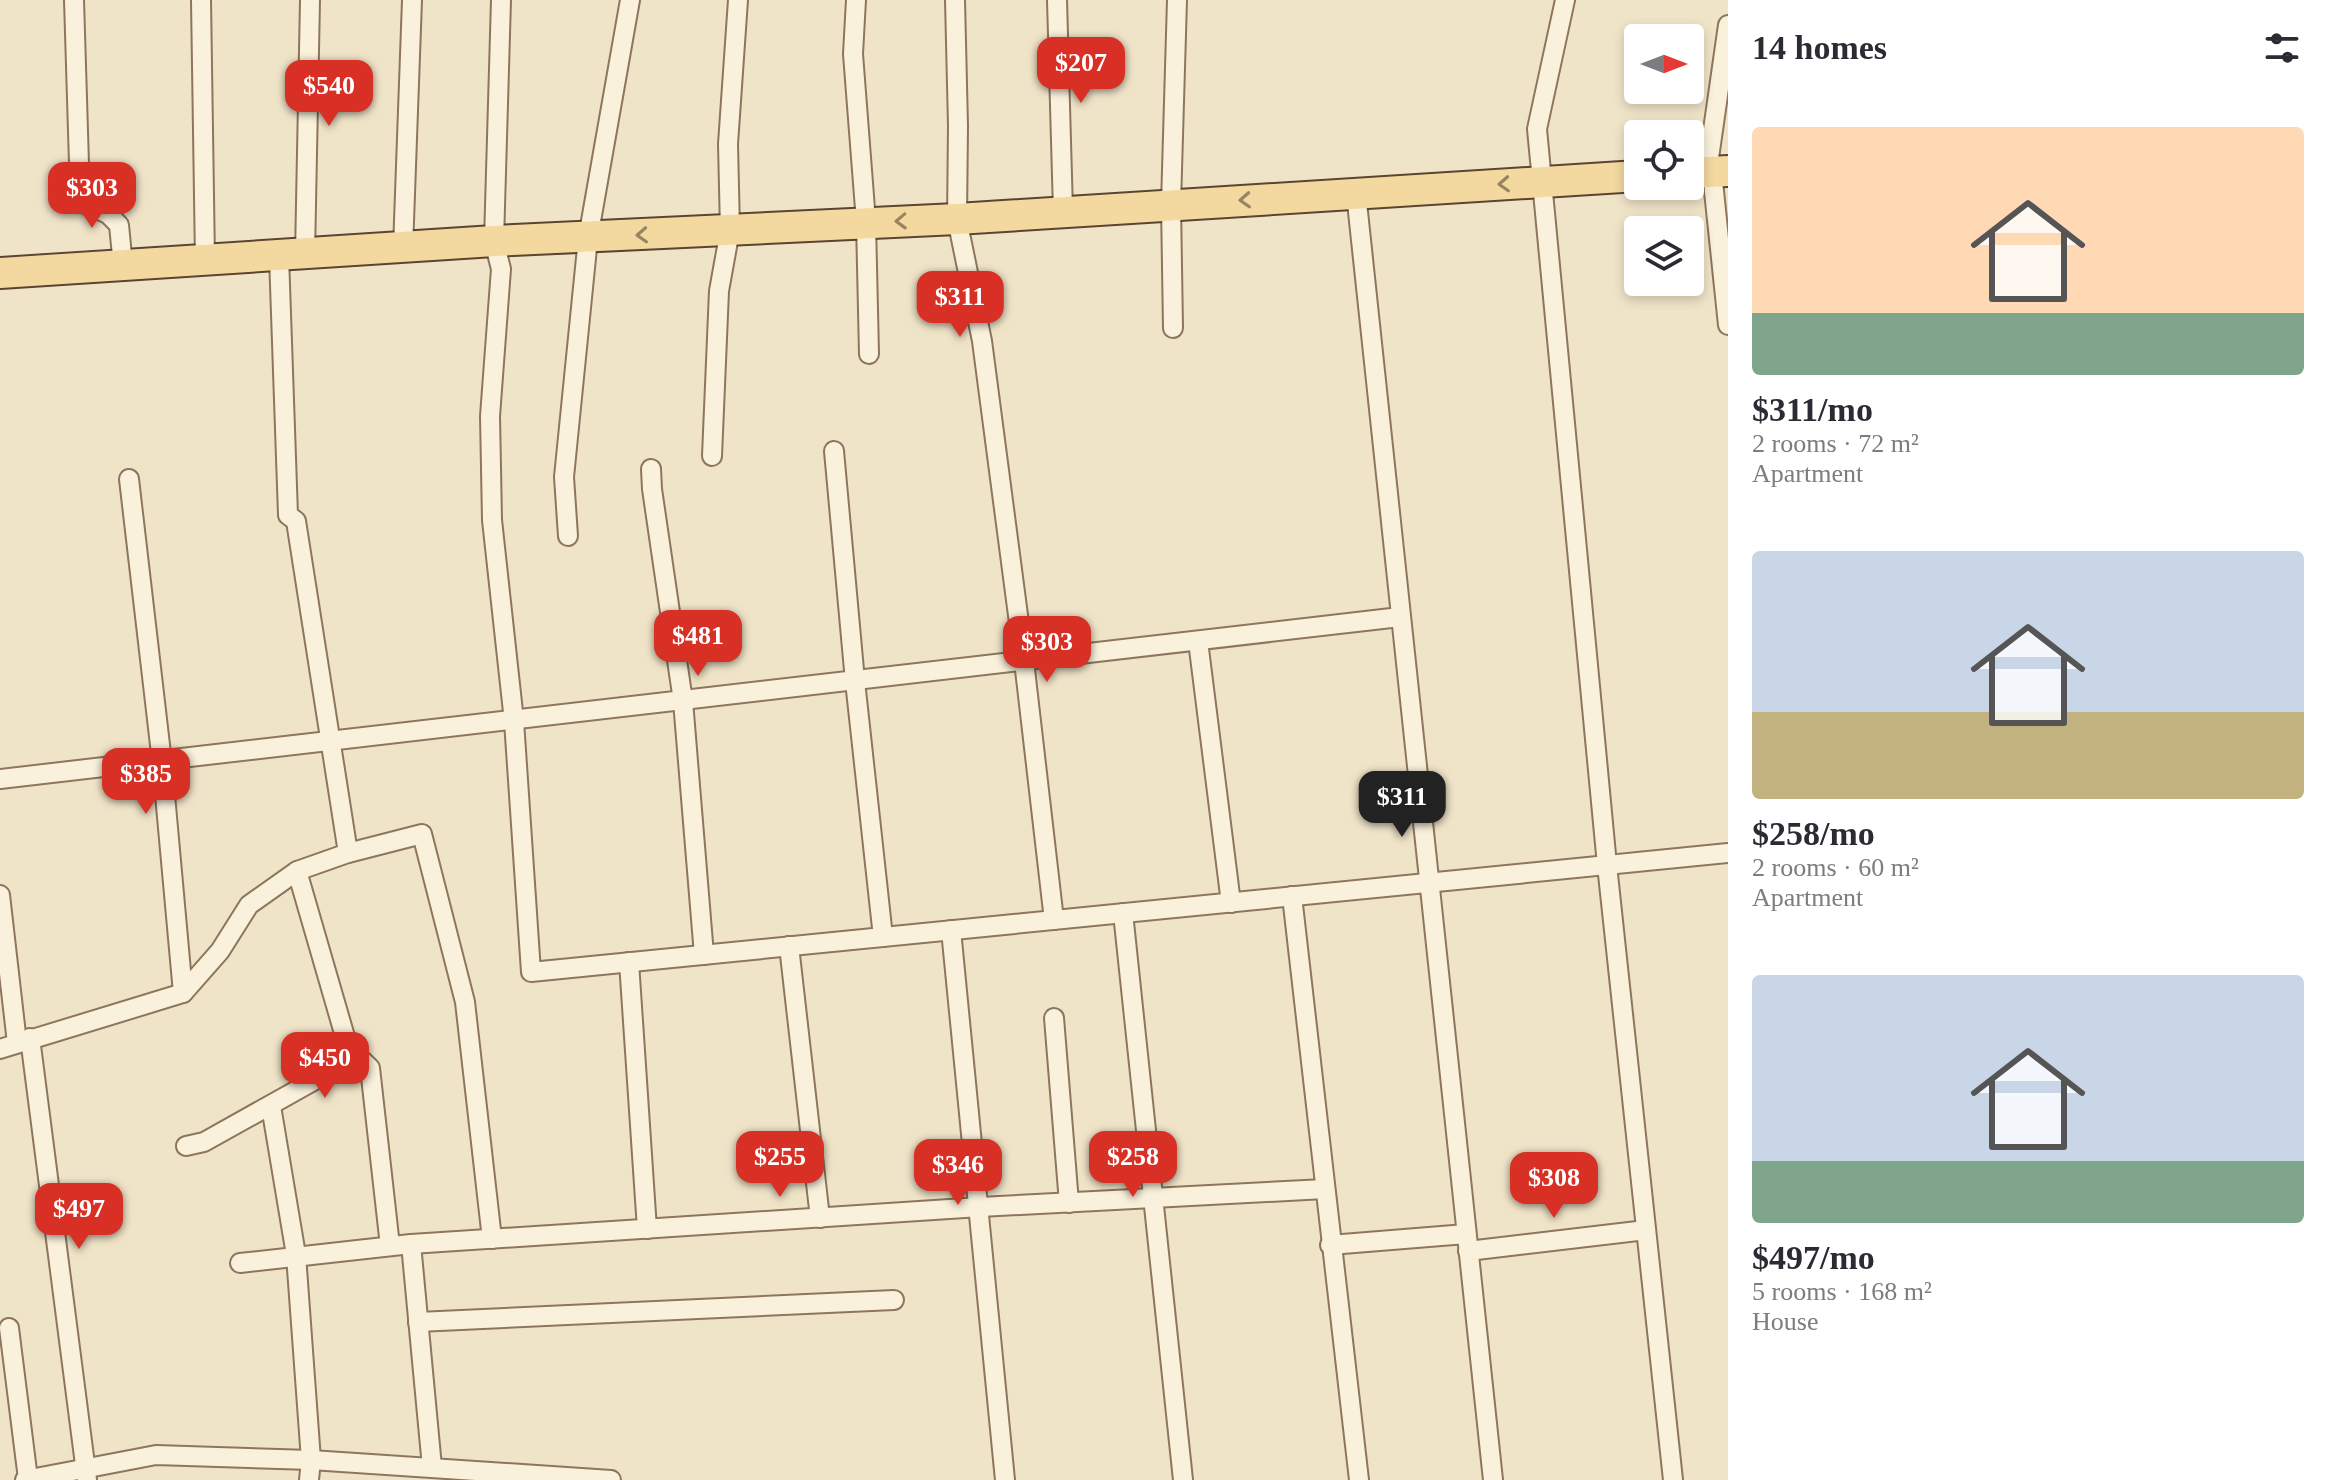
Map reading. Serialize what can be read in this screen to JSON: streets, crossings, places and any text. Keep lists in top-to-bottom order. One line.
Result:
{"north":"right","page":{"heading":"14 homes","price":["$207","$540","$303","$311","$481","$303","$385","$311","$450","$255","$258","$346","$308","$497"],"list":[{"name":"$311/mo","note":"2 rooms · 72 m² · Apartment"},{"name":"$258/mo","note":"2 rooms · 60 m² · Apartment"},{"name":"$497/mo","note":"5 rooms · 168 m² · House"}]}}
